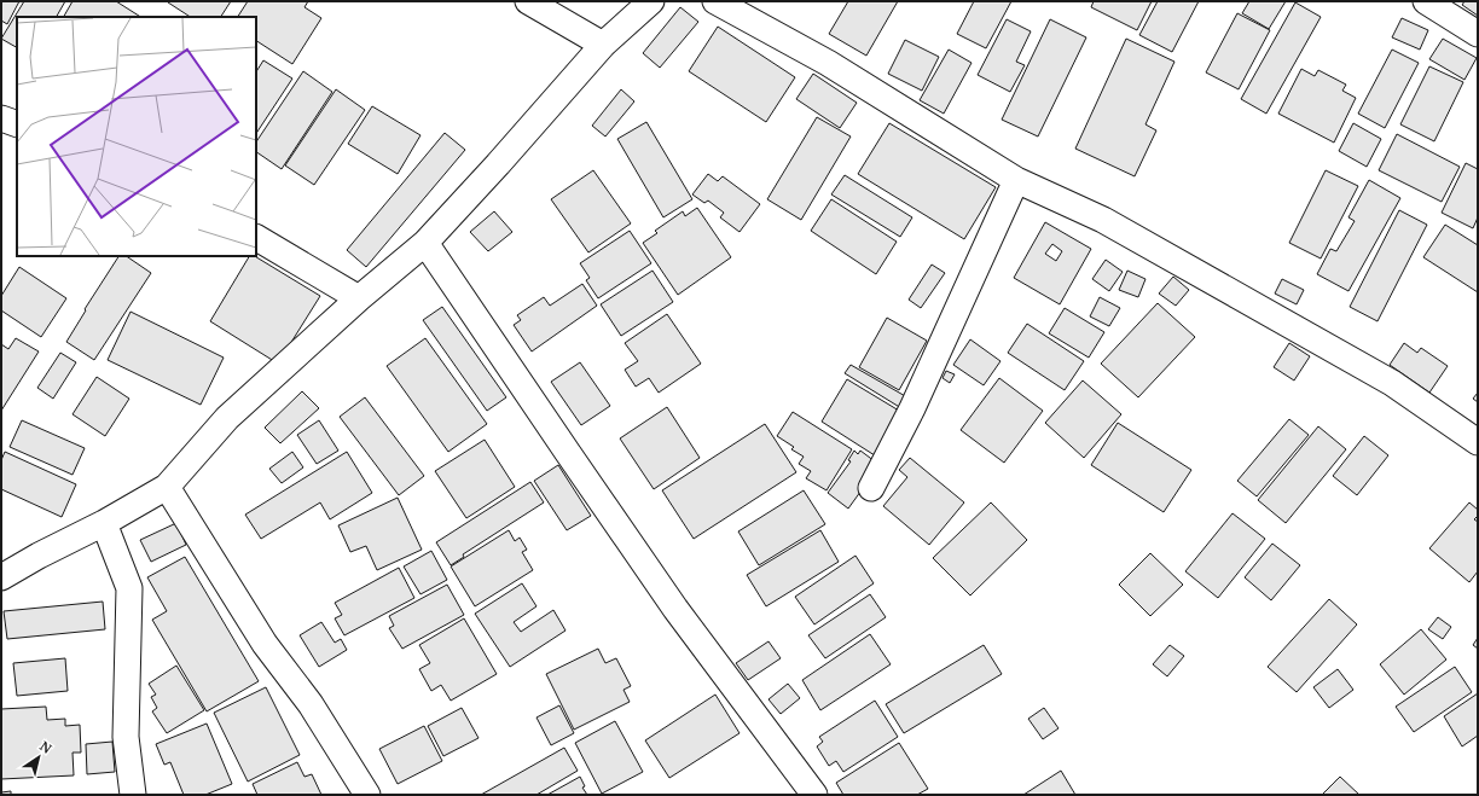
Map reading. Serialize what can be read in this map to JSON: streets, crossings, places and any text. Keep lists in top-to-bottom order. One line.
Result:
{"north":"top right"}
